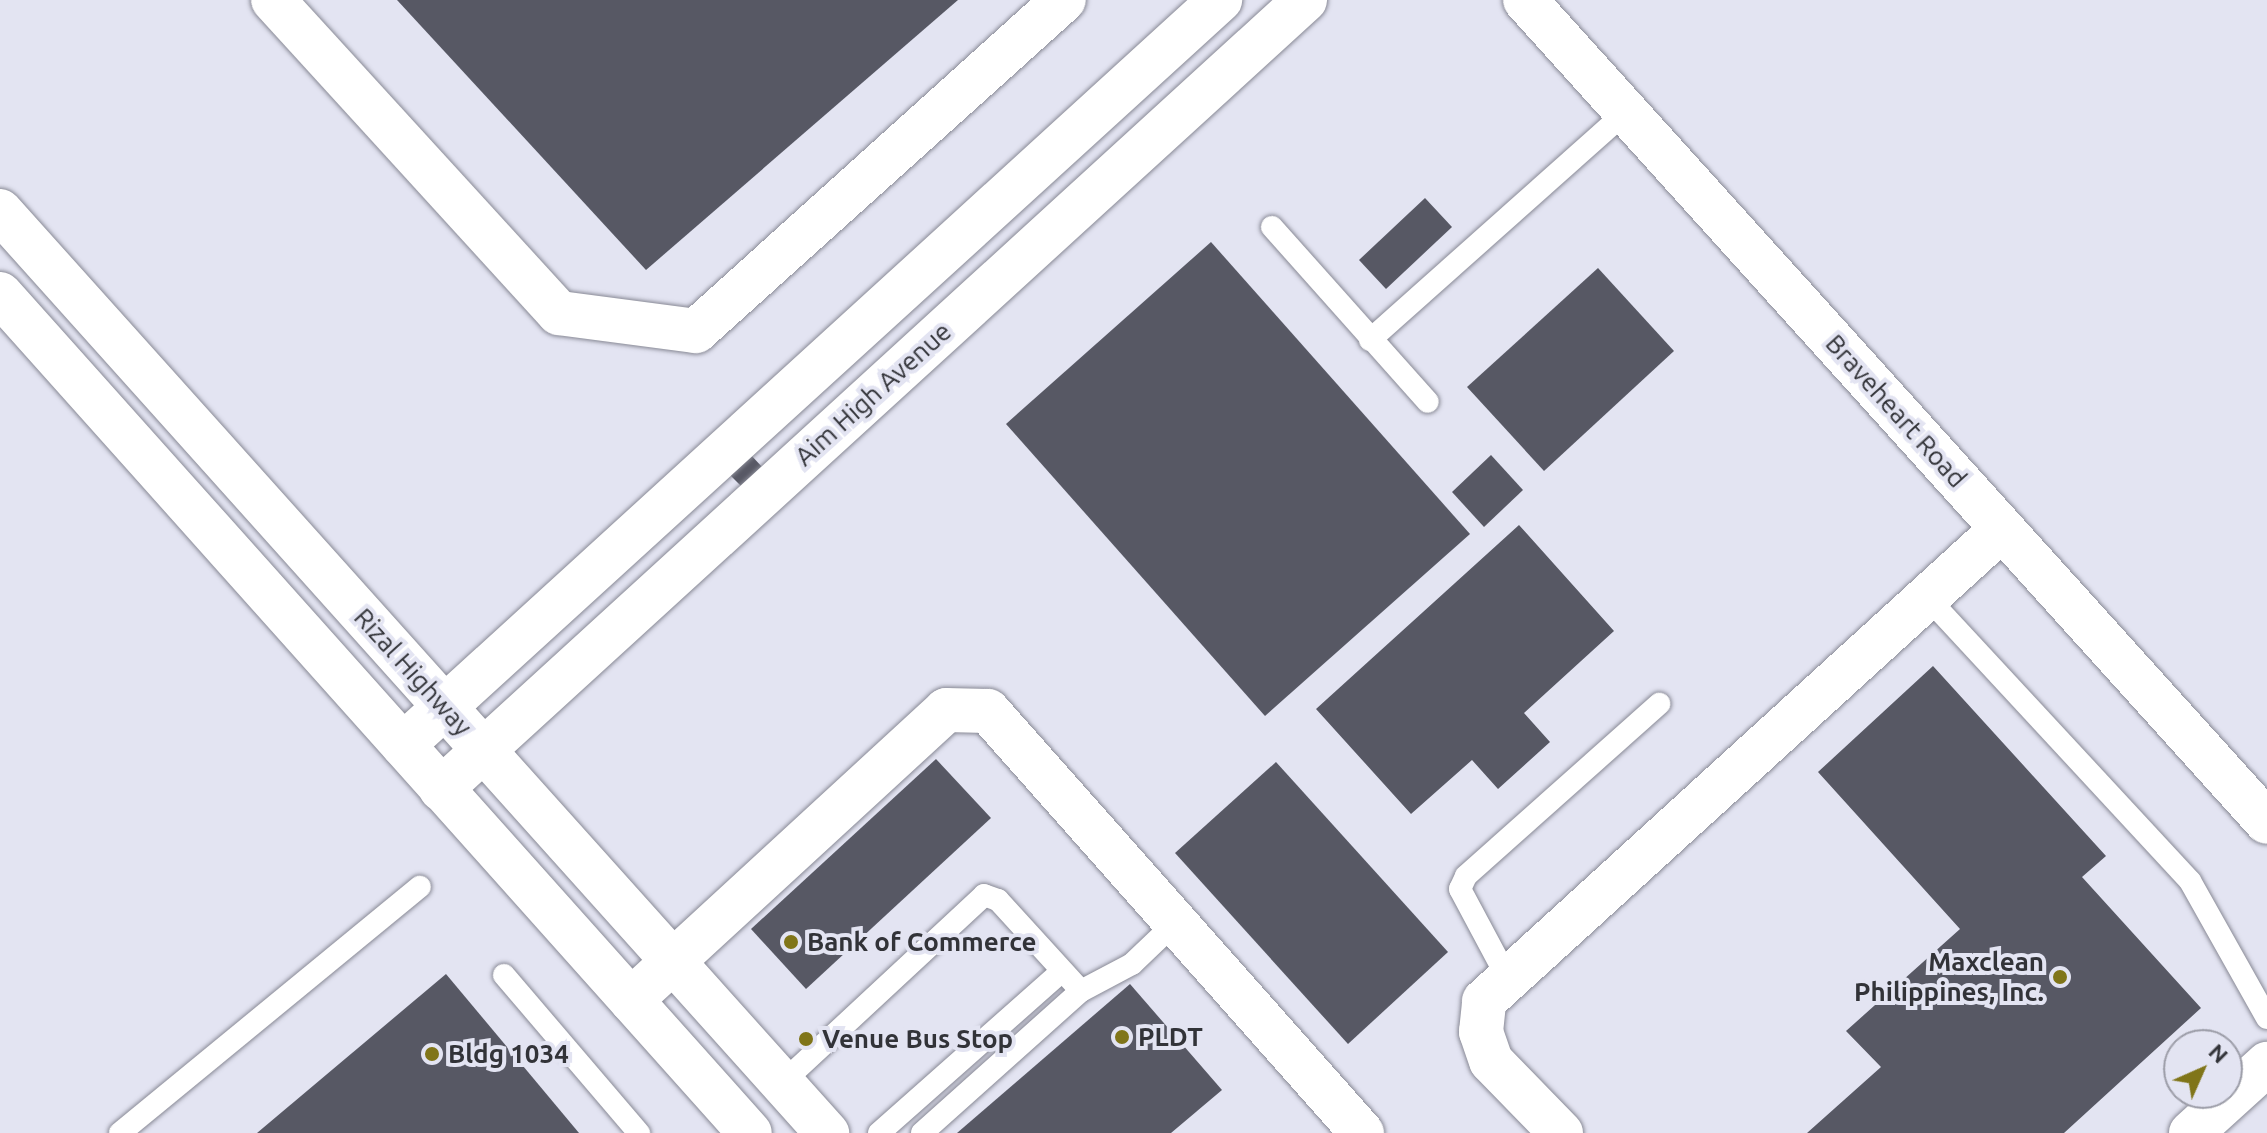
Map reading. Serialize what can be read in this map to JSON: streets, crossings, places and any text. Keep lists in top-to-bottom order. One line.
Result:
{"streets":{"street":["Aim High Avenue","Braveheart Road","Rizal Highway"]},"crossings":[["Aim High Avenue","Rizal Highway"]],"places":["Bank of Commerce","Maxclean Philippines, Inc.","PLDT","Venue Bus Stop","Bldg 1034"],"north":"top right"}
